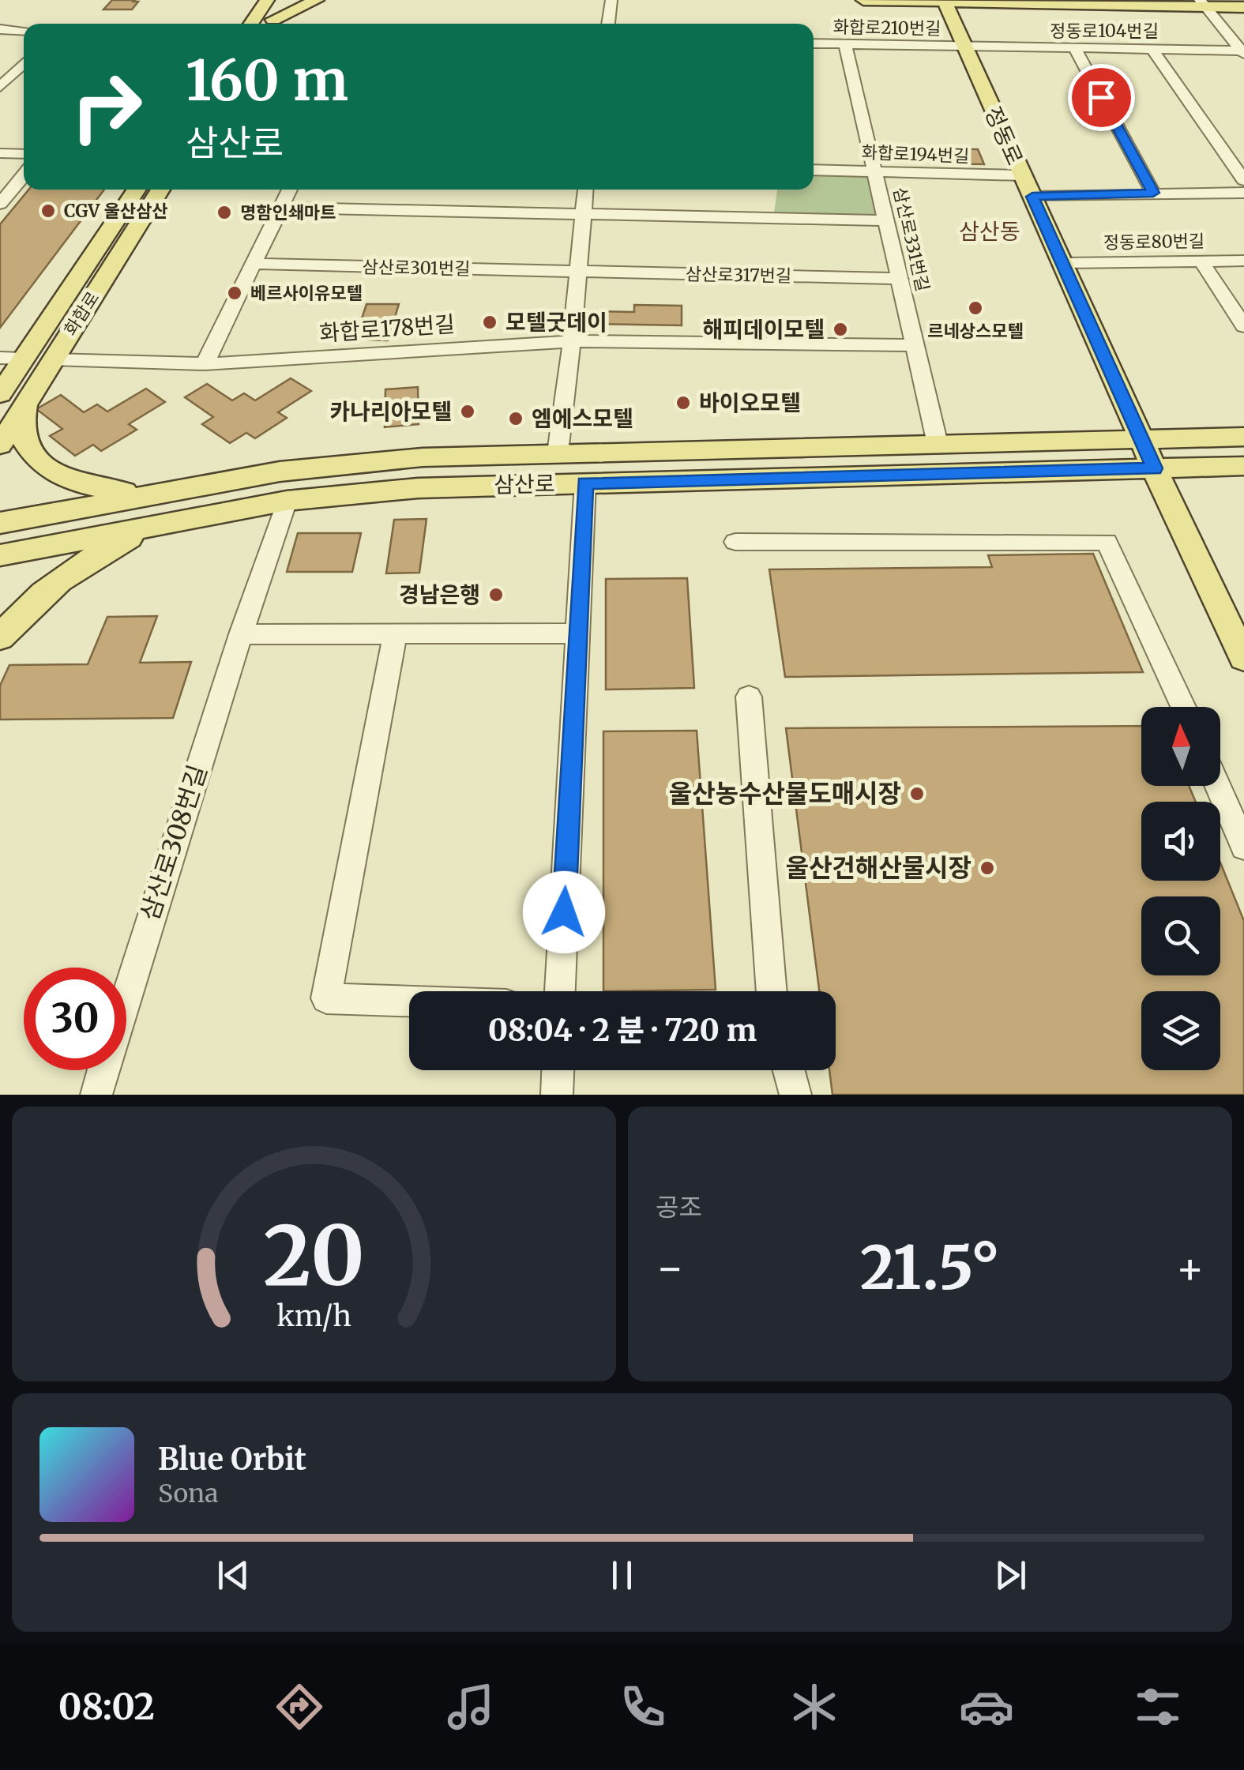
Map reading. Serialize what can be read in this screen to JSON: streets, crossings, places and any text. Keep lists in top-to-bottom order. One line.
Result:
{"streets":{"main road":["정동로","화합로","삼산로"],"street":["화합로210번길","정동로104번길","화합로194번길","삼산로331번길","정동로80번길","삼산로301번길","삼산로317번길","화합로178번길","삼산로308번길"]},"crossings":[["화합로210번길","정동로104번길"],["화합로210번길","정동로"],["화합로210번길","삼산로331번길"],["정동로104번길","정동로"],["정동로","화합로194번길"],["정동로","정동로80번길"],["정동로","삼산로"],["화합로194번길","삼산로331번길"],["삼산로331번길","삼산로317번길"],["삼산로331번길","화합로178번길"],["삼산로331번길","삼산로"],["삼산로301번길","삼산로317번길"],["화합로","화합로178번길"],["삼산로","삼산로308번길"]],"districts":["삼산동"],"places":["CGV 울산삼산","명함인쇄마트","베르사이유모텔","르네상스모텔","모텔굿데이","해피데이모텔","바이오모텔","카나리아모텔","엠에스모텔","경남은행","울산농수산물도매시장","울산건해산물시장"],"north":"top","page":{"turn":["160 m","삼산로"],"limit":"30","trip":"08:04 · 2 분 · 720 m","tile":"공조","heat":["−","21.5°","+"],"song":["Blue Orbit","Sona"],"tabs":"08:02","gauge":["20","km/h"]}}
